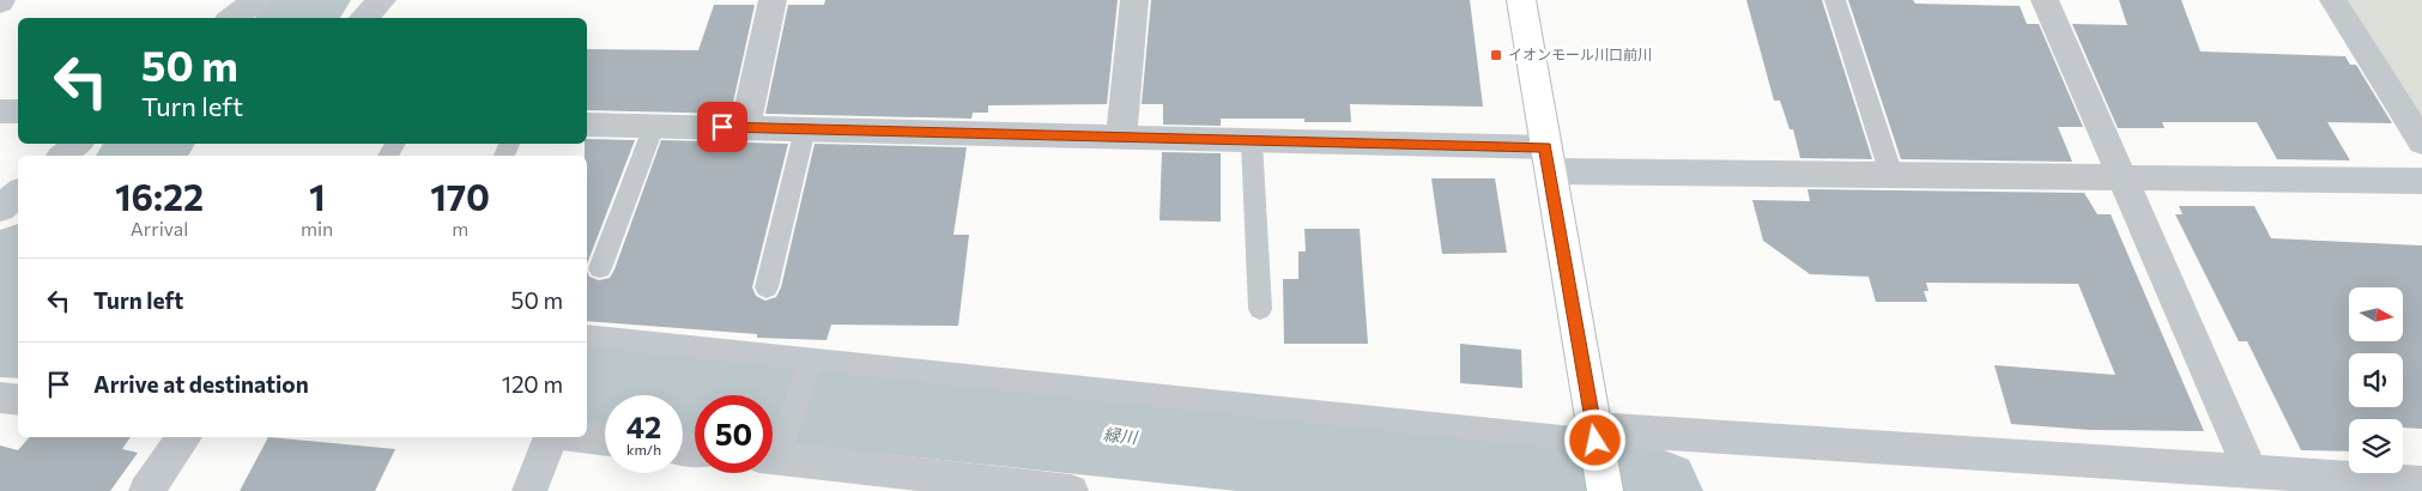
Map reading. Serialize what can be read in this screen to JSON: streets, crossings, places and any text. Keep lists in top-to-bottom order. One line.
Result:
{"water":["緑川"],"places":{"transit":["イオンモール川口前川"]},"north":"right","page":{"turn":["50 m","Turn left"],"eta":["16:22","Arrival","1","min","170","m"],"list":[{"name":"Turn left","value":"50 m"},{"name":"Arrive at destination","value":"120 m"}],"speed":"42 km/h","limit":"50"}}
